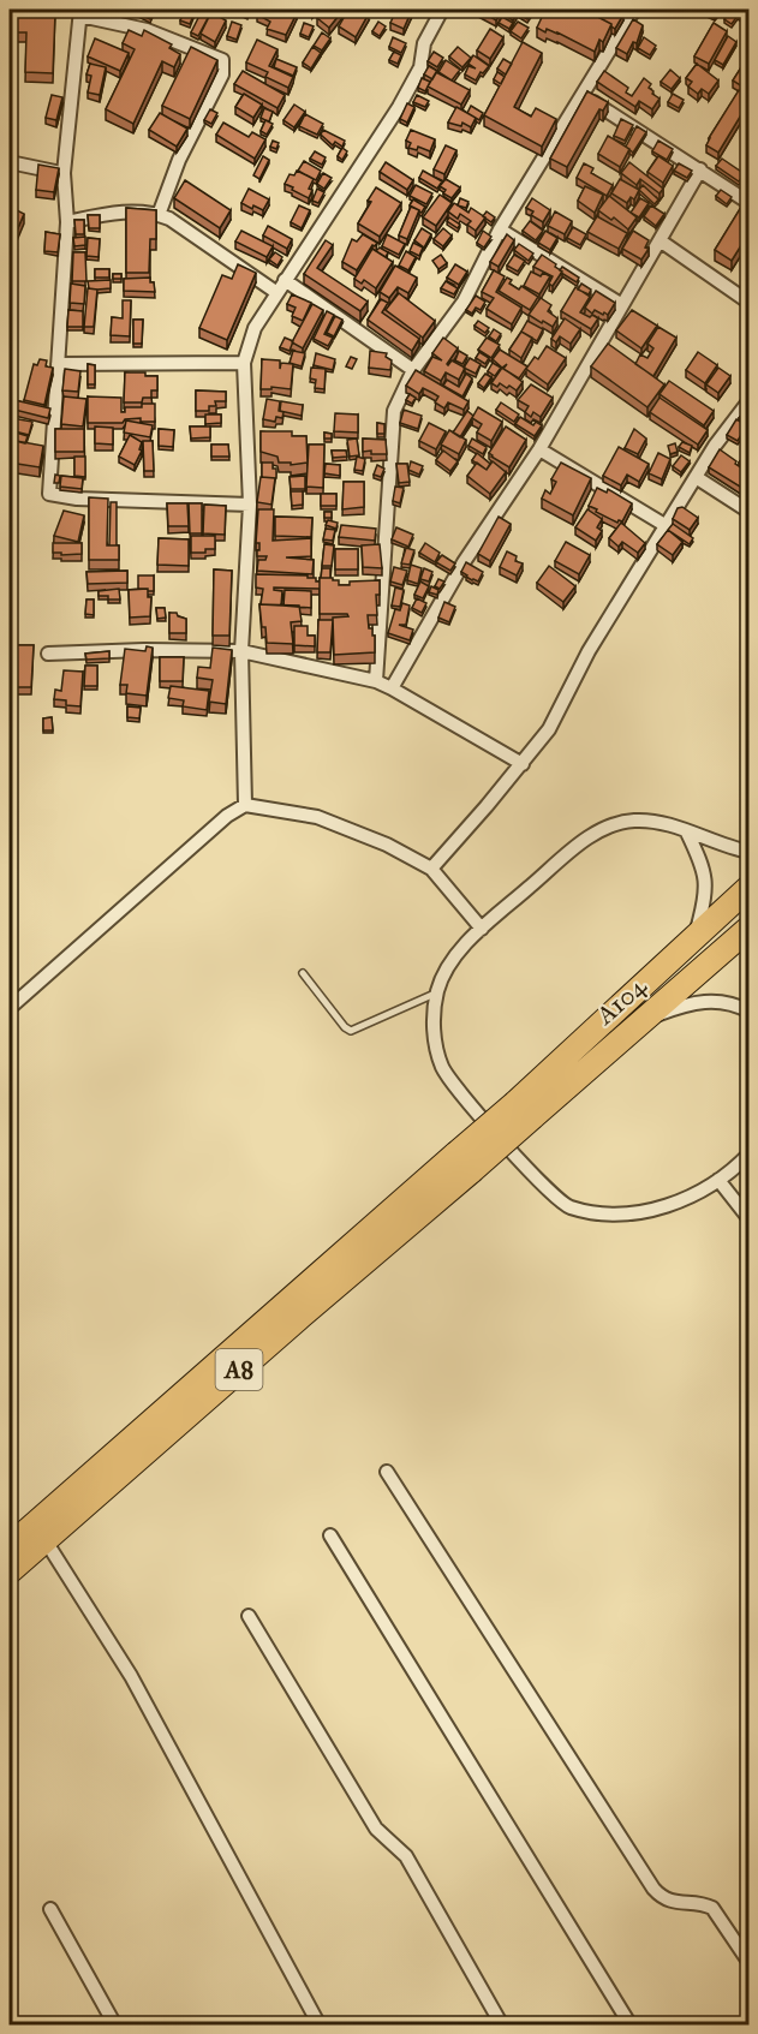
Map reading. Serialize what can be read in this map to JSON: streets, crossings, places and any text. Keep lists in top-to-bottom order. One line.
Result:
{"streets":{"highway":["A104","A8"]},"crossings":[["A104","A8"]]}
